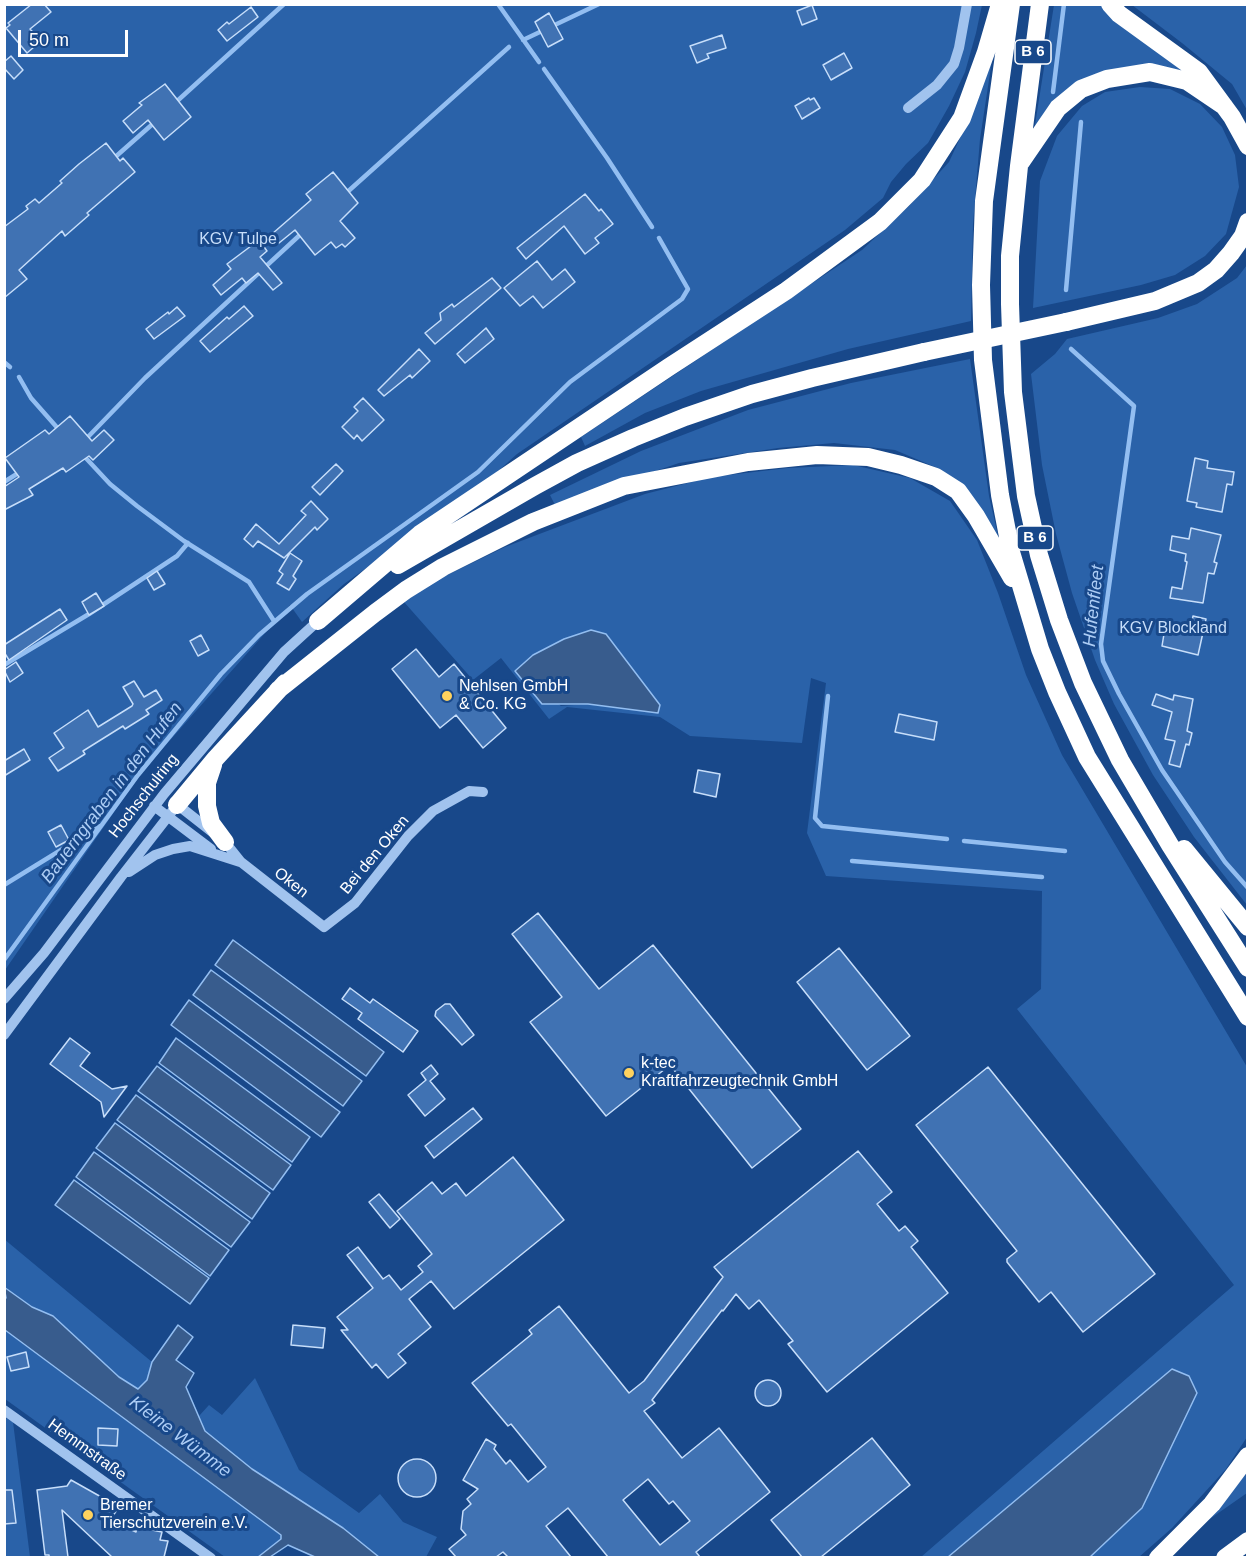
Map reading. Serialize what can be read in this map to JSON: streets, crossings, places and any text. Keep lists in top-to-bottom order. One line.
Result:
{"streets":{"highway":["B 6"],"street":["Hochschulring","Bei den Oken","Oken","Hemmstraße"]},"crossings":[["Hochschulring","Oken"],["Bei den Oken","Oken"]],"water":["Hufenfleet","Bauerngraben in den Hufen","Kleine Wümme"],"parks":["KGV Tulpe","KGV Blockland"],"places":["Nehlsen GmbH & Co. KG","k-tec Kraftfahrzeugtechnik GmbH","Bremer Tierschutzverein e.V."],"scale_bar":"50 m"}
